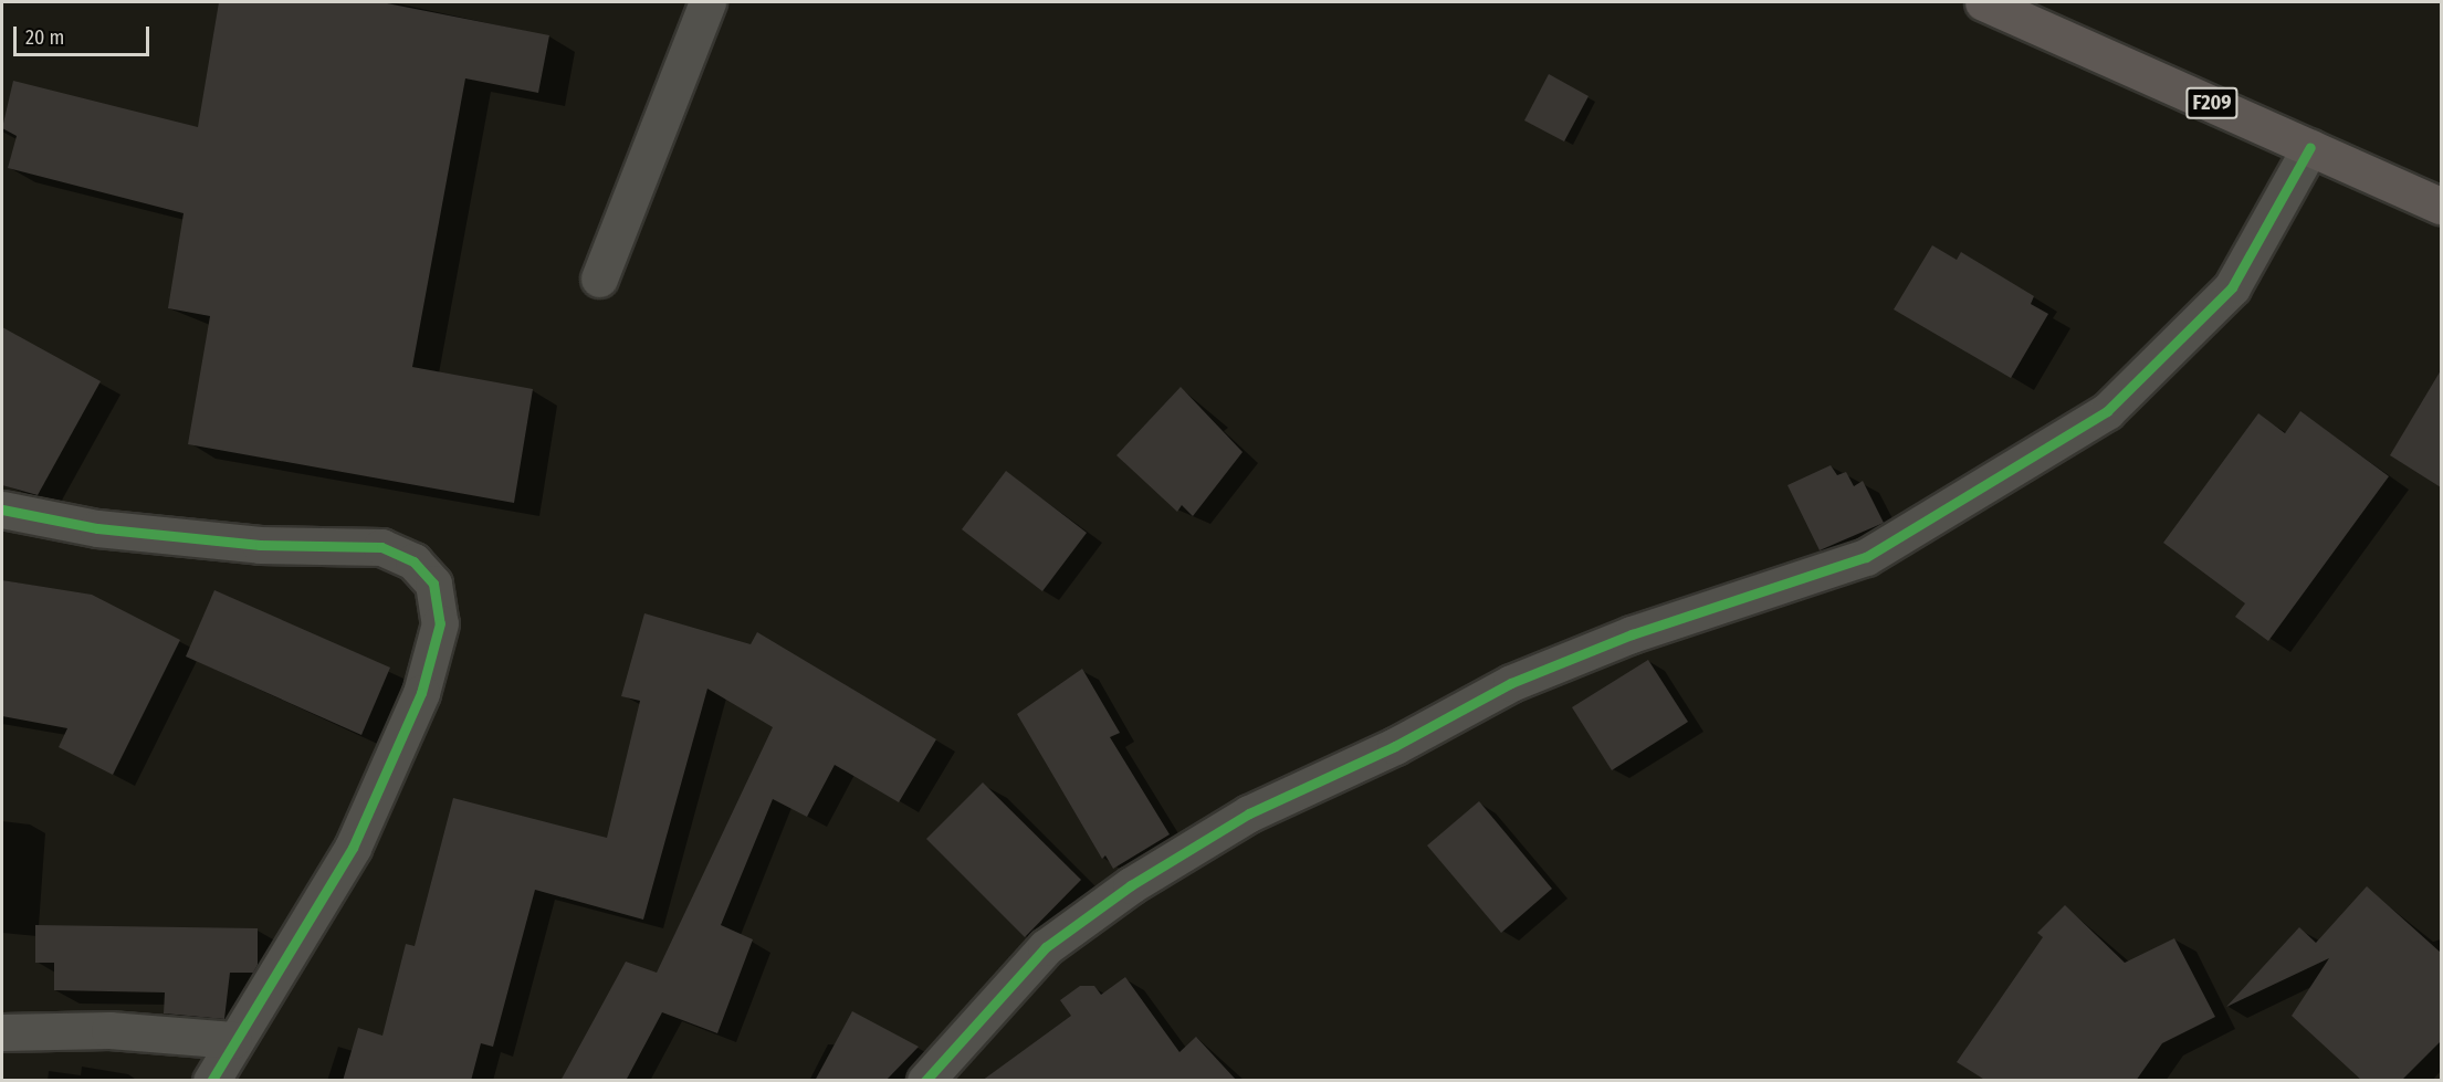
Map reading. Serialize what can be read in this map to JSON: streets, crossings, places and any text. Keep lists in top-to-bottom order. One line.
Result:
{"streets":{"main road":["F209"]},"scale_bar":"20 m"}
